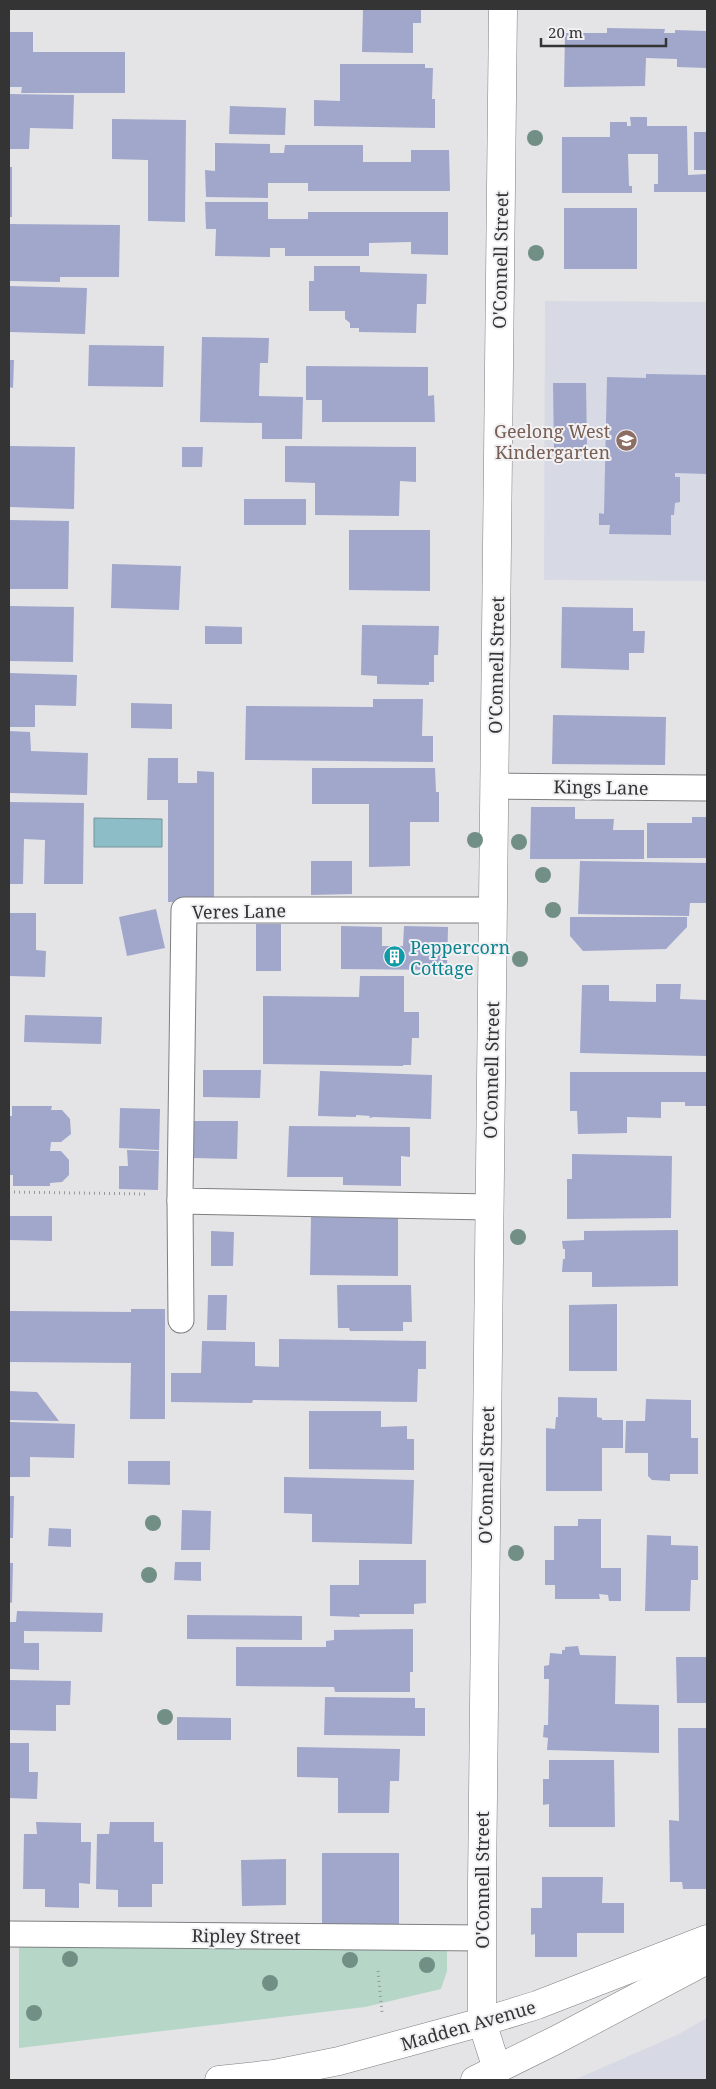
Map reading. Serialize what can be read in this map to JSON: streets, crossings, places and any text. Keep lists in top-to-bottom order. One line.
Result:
{"streets":{"street":["O'Connell Street","Madden Avenue"],"lane":["Kings Lane","Veres Lane","Ripley Street"]},"crossings":[["O'Connell Street","Kings Lane"],["O'Connell Street","Veres Lane"],["O'Connell Street","Ripley Street"],["O'Connell Street","Madden Avenue"]],"places":{"school or university":["Geelong West Kindergarten"],"building":["Peppercorn Cottage"]},"scale_bar":"20 m"}
